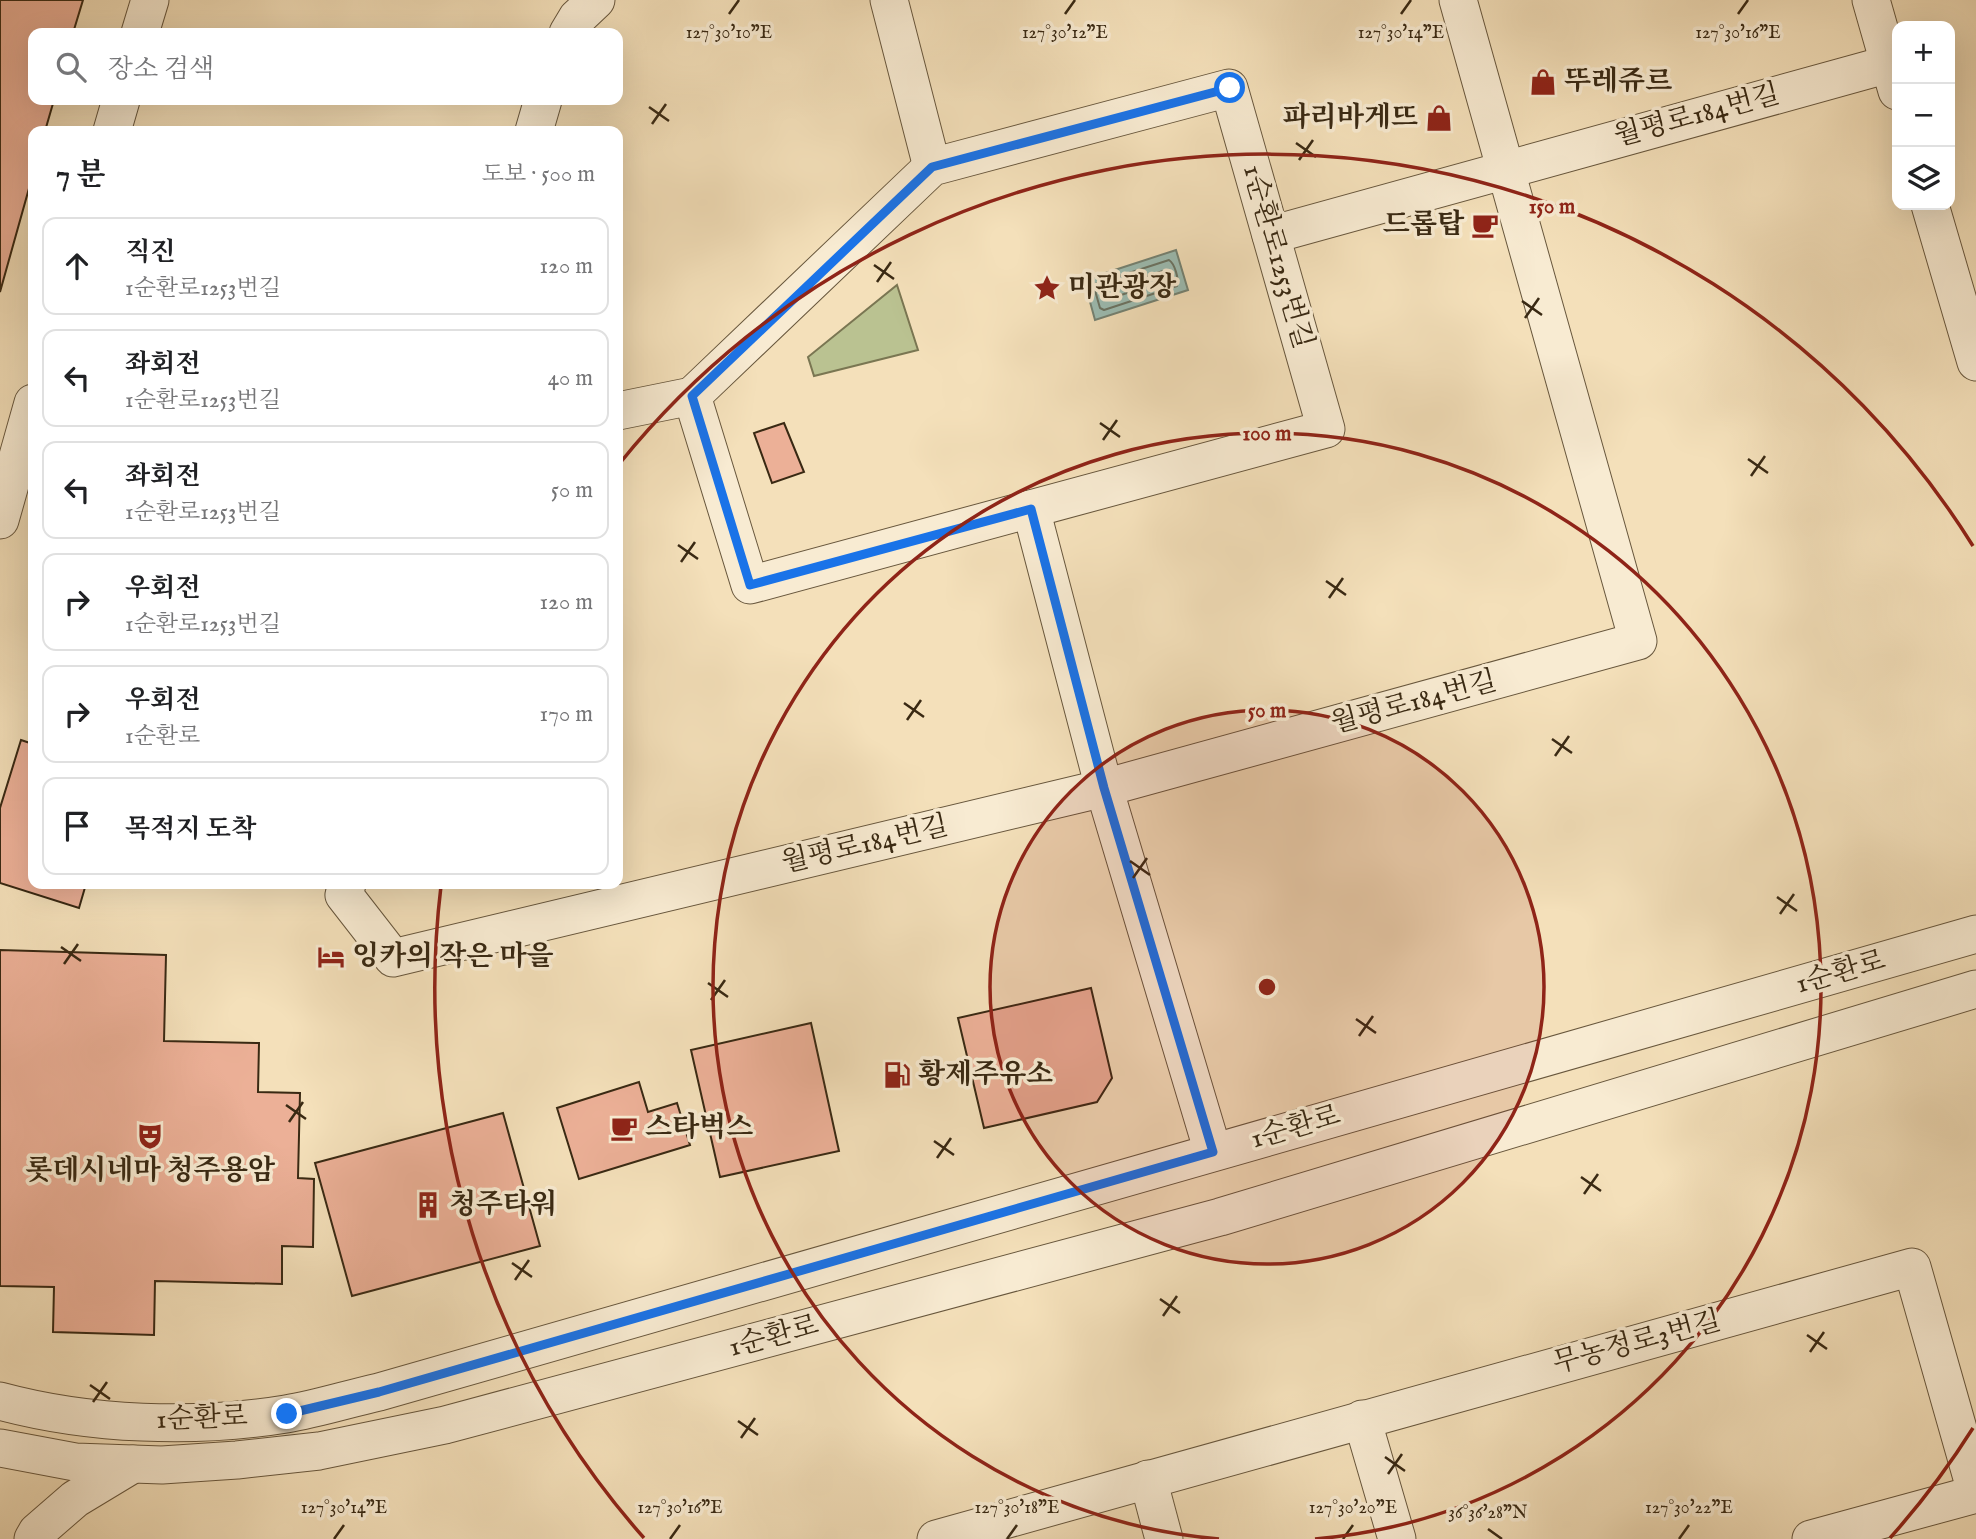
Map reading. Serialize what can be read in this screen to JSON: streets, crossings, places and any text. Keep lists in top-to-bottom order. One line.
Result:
{"streets":{"street":["월평로184번길","1순환로1253번길","1순환로","무농정로3번길"]},"places":{"shop":["뚜레쥬르","파리바게뜨"],"cafe":["드롭탑","스타벅스"],"place":["미관광장"],"hotel":["잉카의 작은 마을"],"fuel station":["황제주유소"],"theatre":["롯데시네마 청주용암"],"building":["청주타워"]},"page":{"map_buttons":["+","−"],"search":"장소 검색","heading":["7 분","도보 · 500 m"],"list":[["직진","1순환로1253번길","120 m"],["좌회전","1순환로1253번길","40 m"],["좌회전","1순환로1253번길","50 m"],["우회전","1순환로1253번길","120 m"],["우회전","1순환로","170 m"],"목적지 도착"]},"coordinates":["127°30'10\"E","127°30'12\"E","127°30'14\"E","127°30'16\"E","127°30'18\"E","127°30'20\"E","127°30'22\"E","36°36'28\"N"],"rings":["150 m","100 m","50 m"]}
